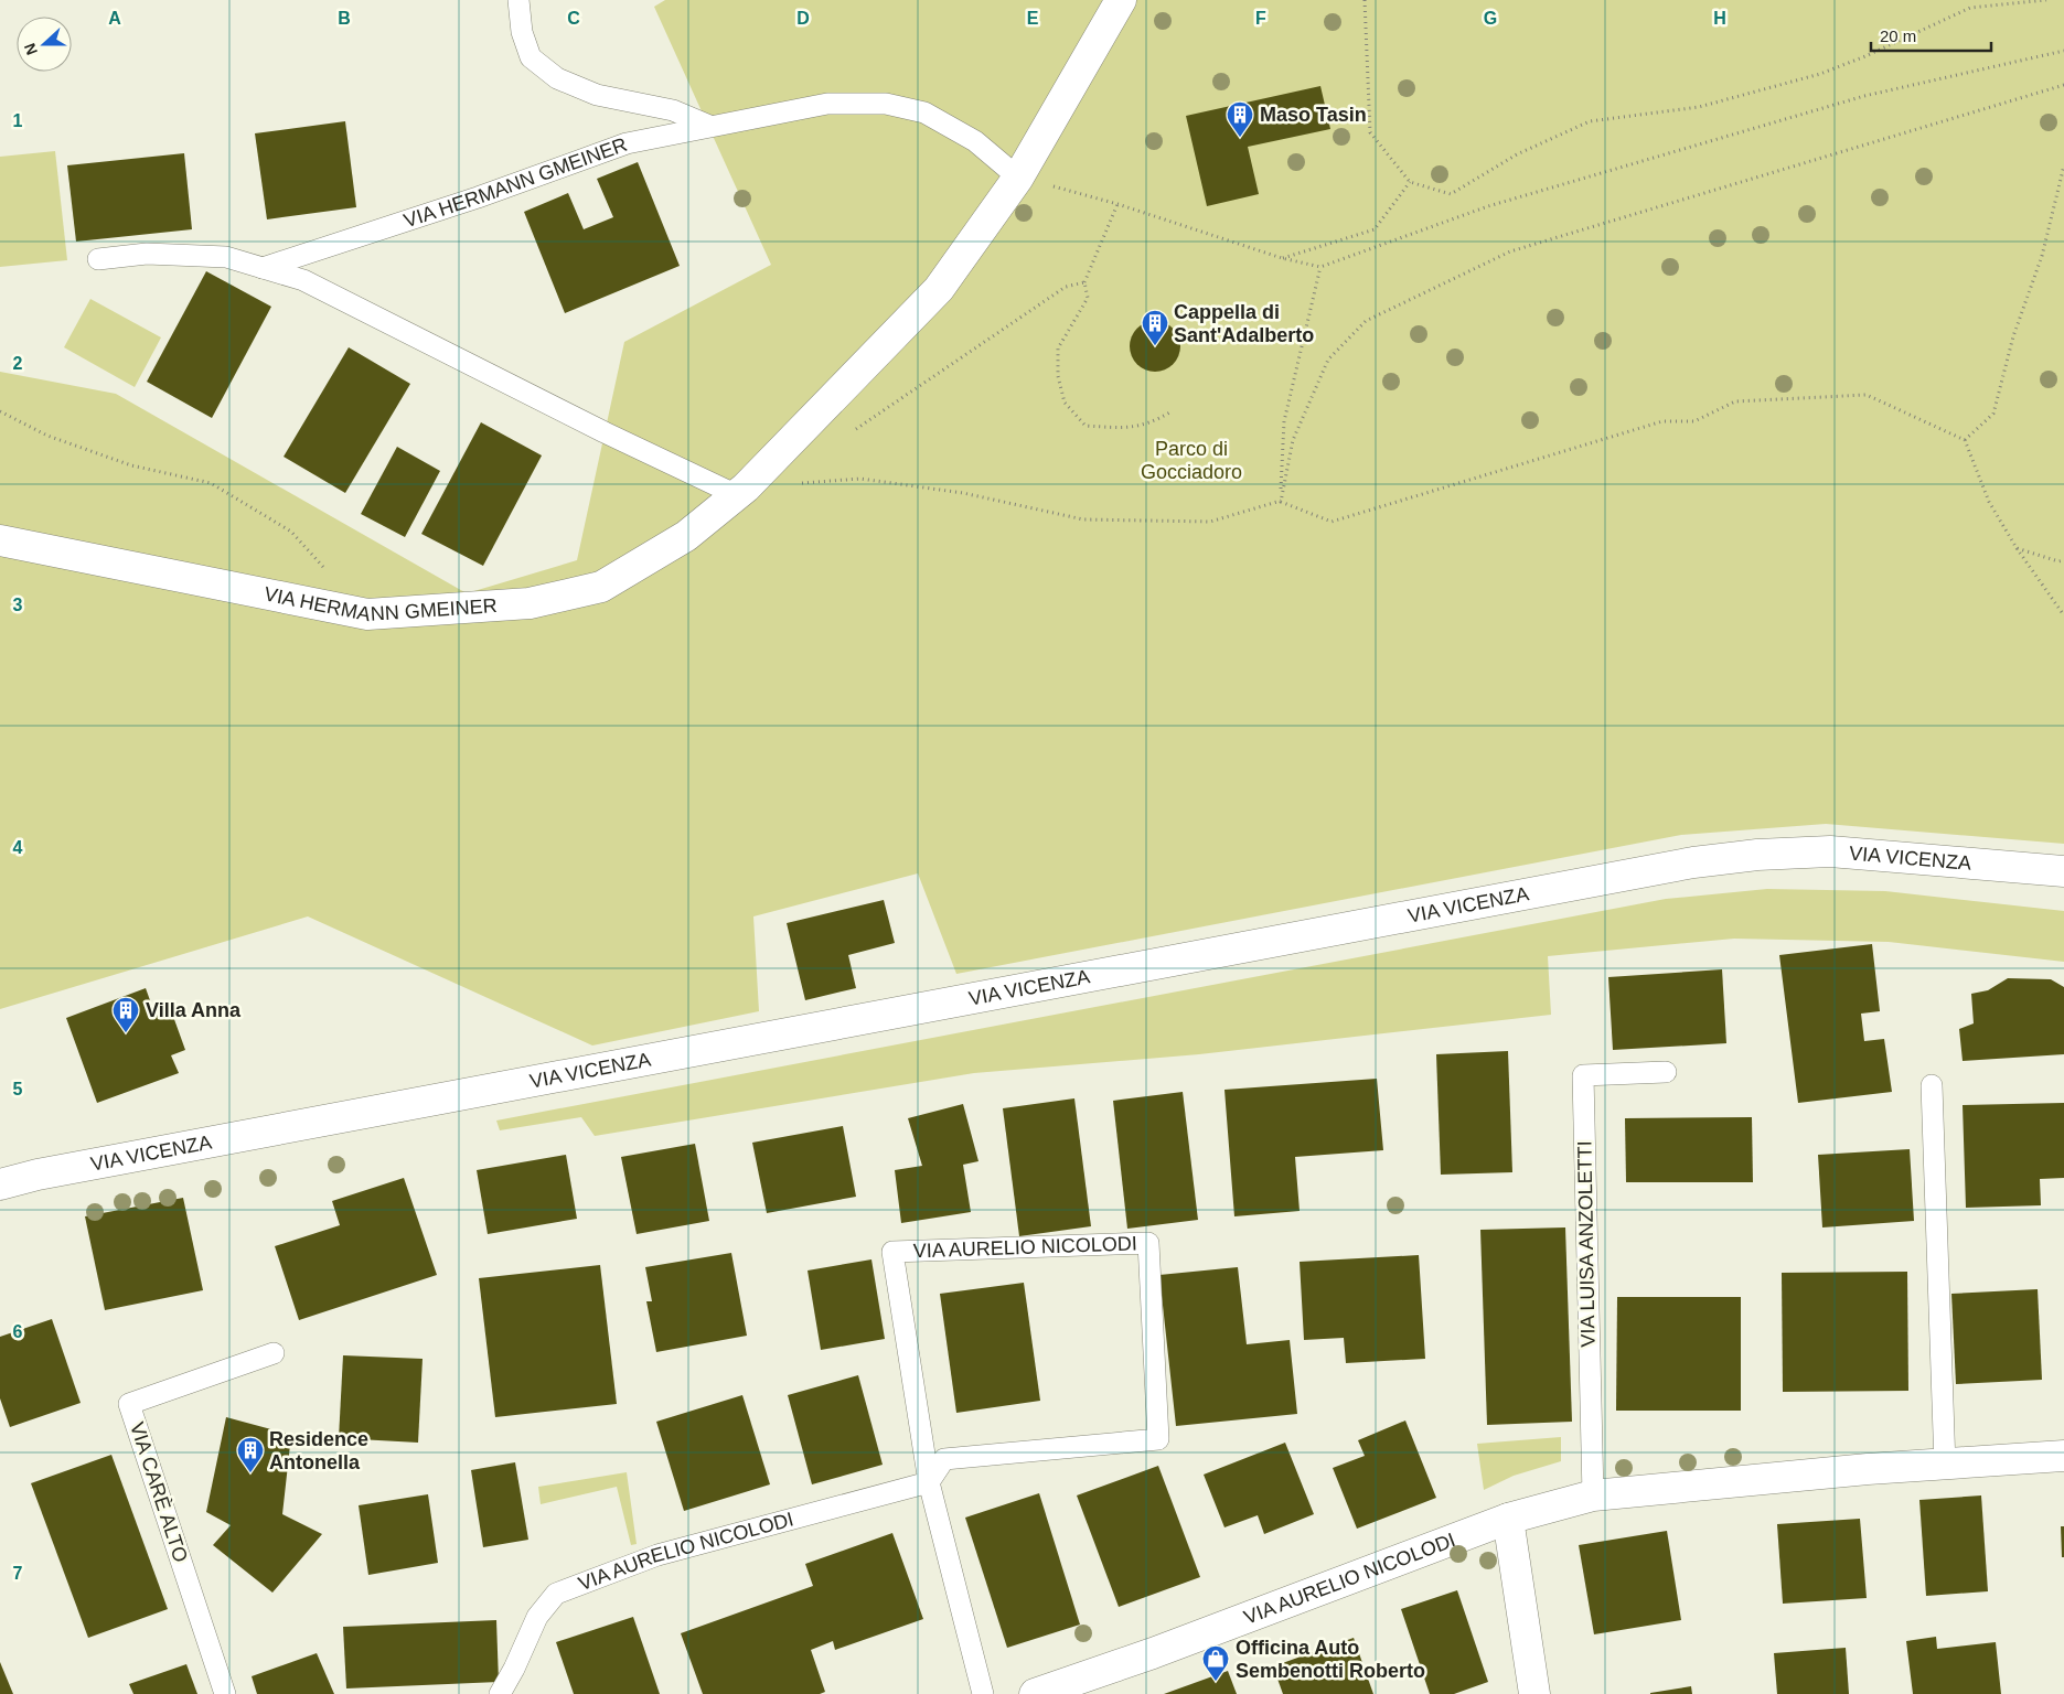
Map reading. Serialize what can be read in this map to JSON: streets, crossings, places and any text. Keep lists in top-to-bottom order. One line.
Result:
{"streets":{"street":["VIA HERMANN GMEINER","VIA VICENZA","VIA AURELIO NICOLODI"],"lane":["VIA LUISA ANZOLETTI","VIA CARÈ ALTO"]},"parks":["Parco di Gocciadoro"],"places":{"building":["Maso Tasin","Cappella di Sant'Adalberto","Villa Anna","Residence Antonella"],"shop":["Officina Auto Sembenotti Roberto"]},"scale_bar":"20 m","north":"left","grid":{"columns":["A","B","C","D","E","F","G","H"],"rows":["1","2","3","4","5","6","7"]}}
